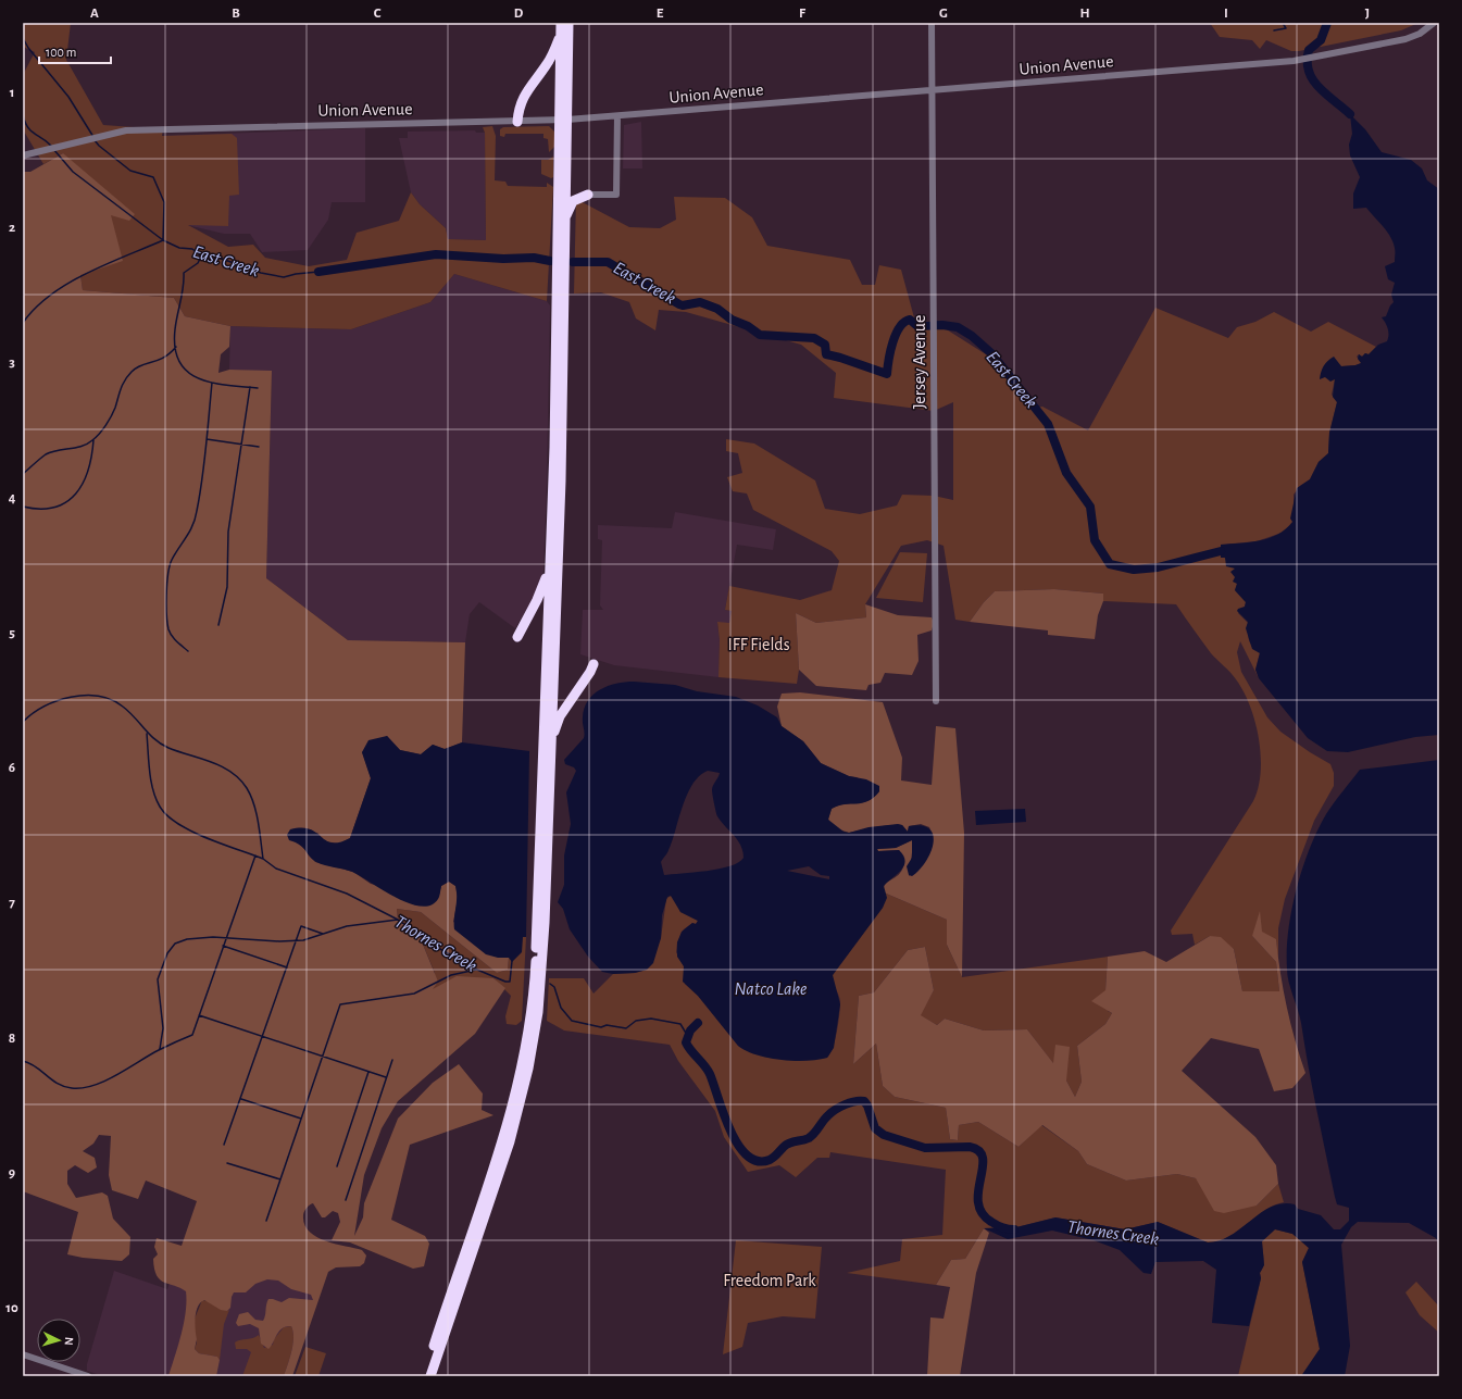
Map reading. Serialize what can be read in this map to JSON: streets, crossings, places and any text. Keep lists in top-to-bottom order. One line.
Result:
{"streets":{"street":["Union Avenue","Jersey Avenue"]},"crossings":[["Union Avenue","Jersey Avenue"]],"water":["East Creek","Thornes Creek","Natco Lake"],"parks":["IFF Fields","Freedom Park"],"scale_bar":"100 m","north":"right","grid":{"columns":["A","B","C","D","E","F","G","H","I","J"],"rows":["1","2","3","4","5","6","7","8","9","10"]}}
